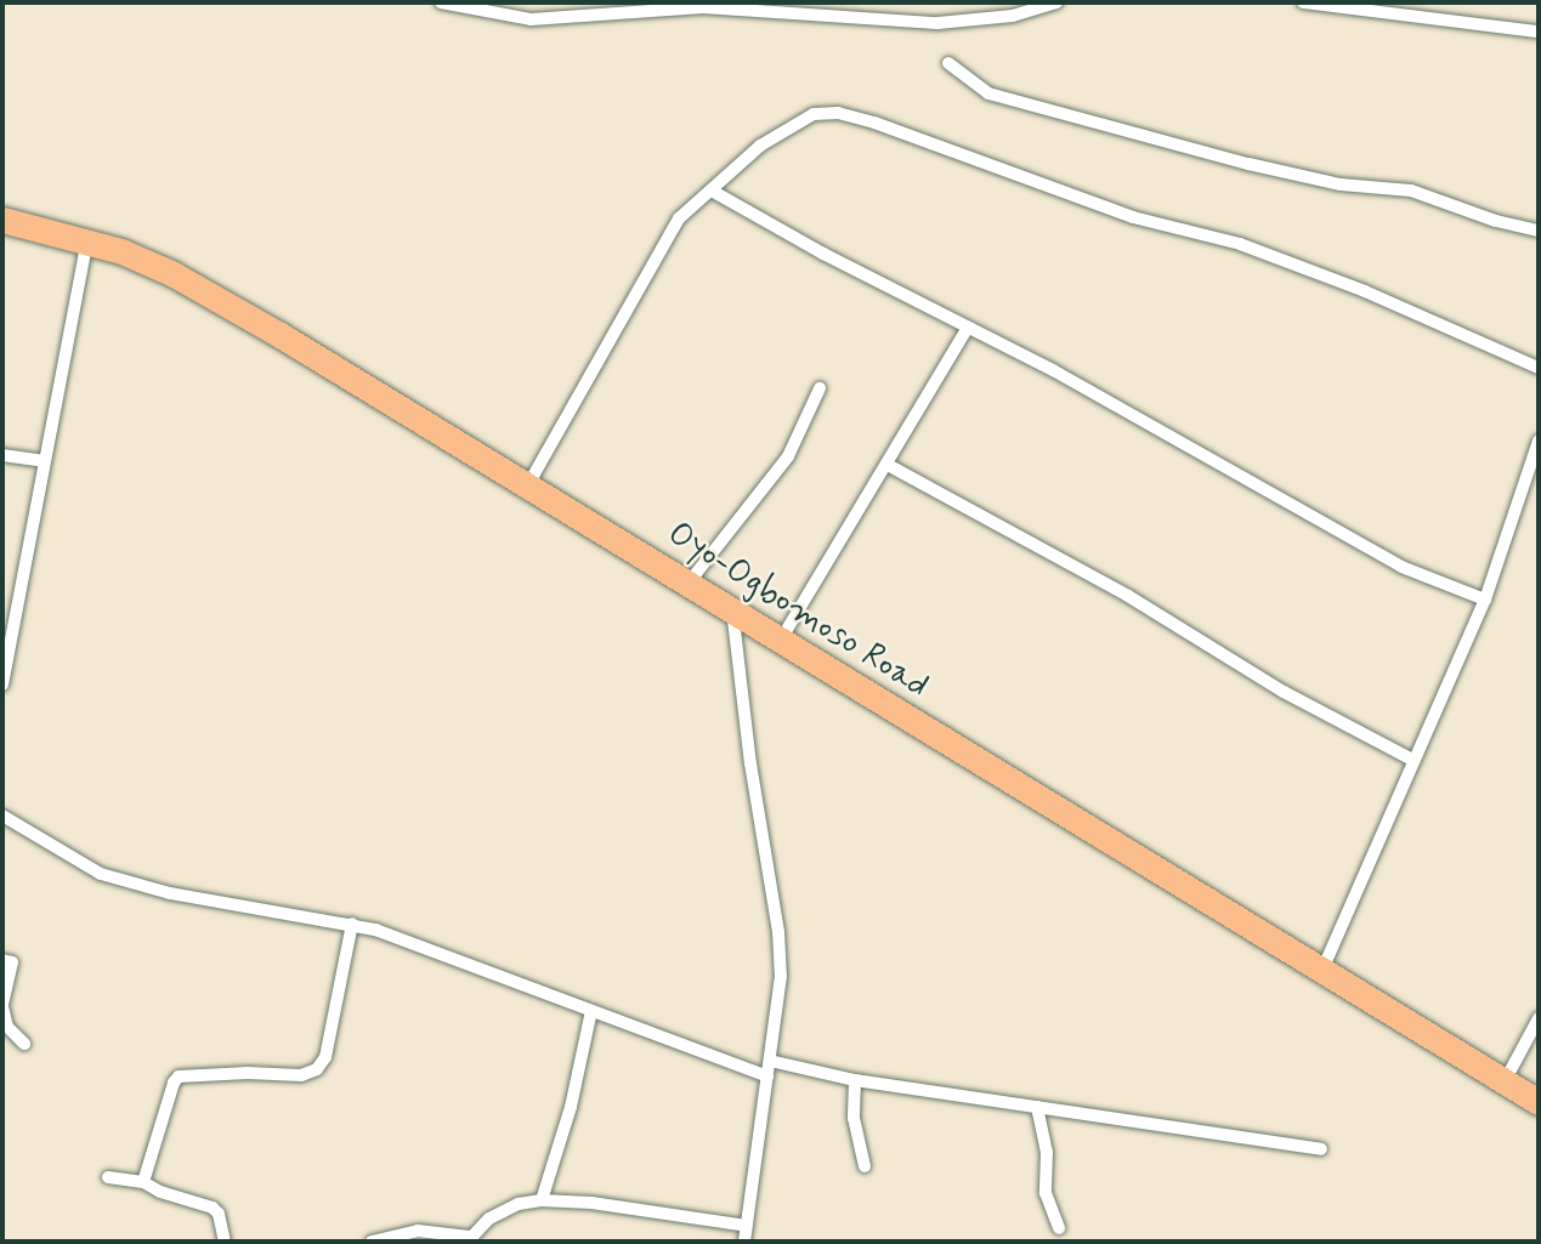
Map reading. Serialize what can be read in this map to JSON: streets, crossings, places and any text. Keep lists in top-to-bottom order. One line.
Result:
{"streets":{"highway":["Oyo-Ogbomoso Road"]}}
